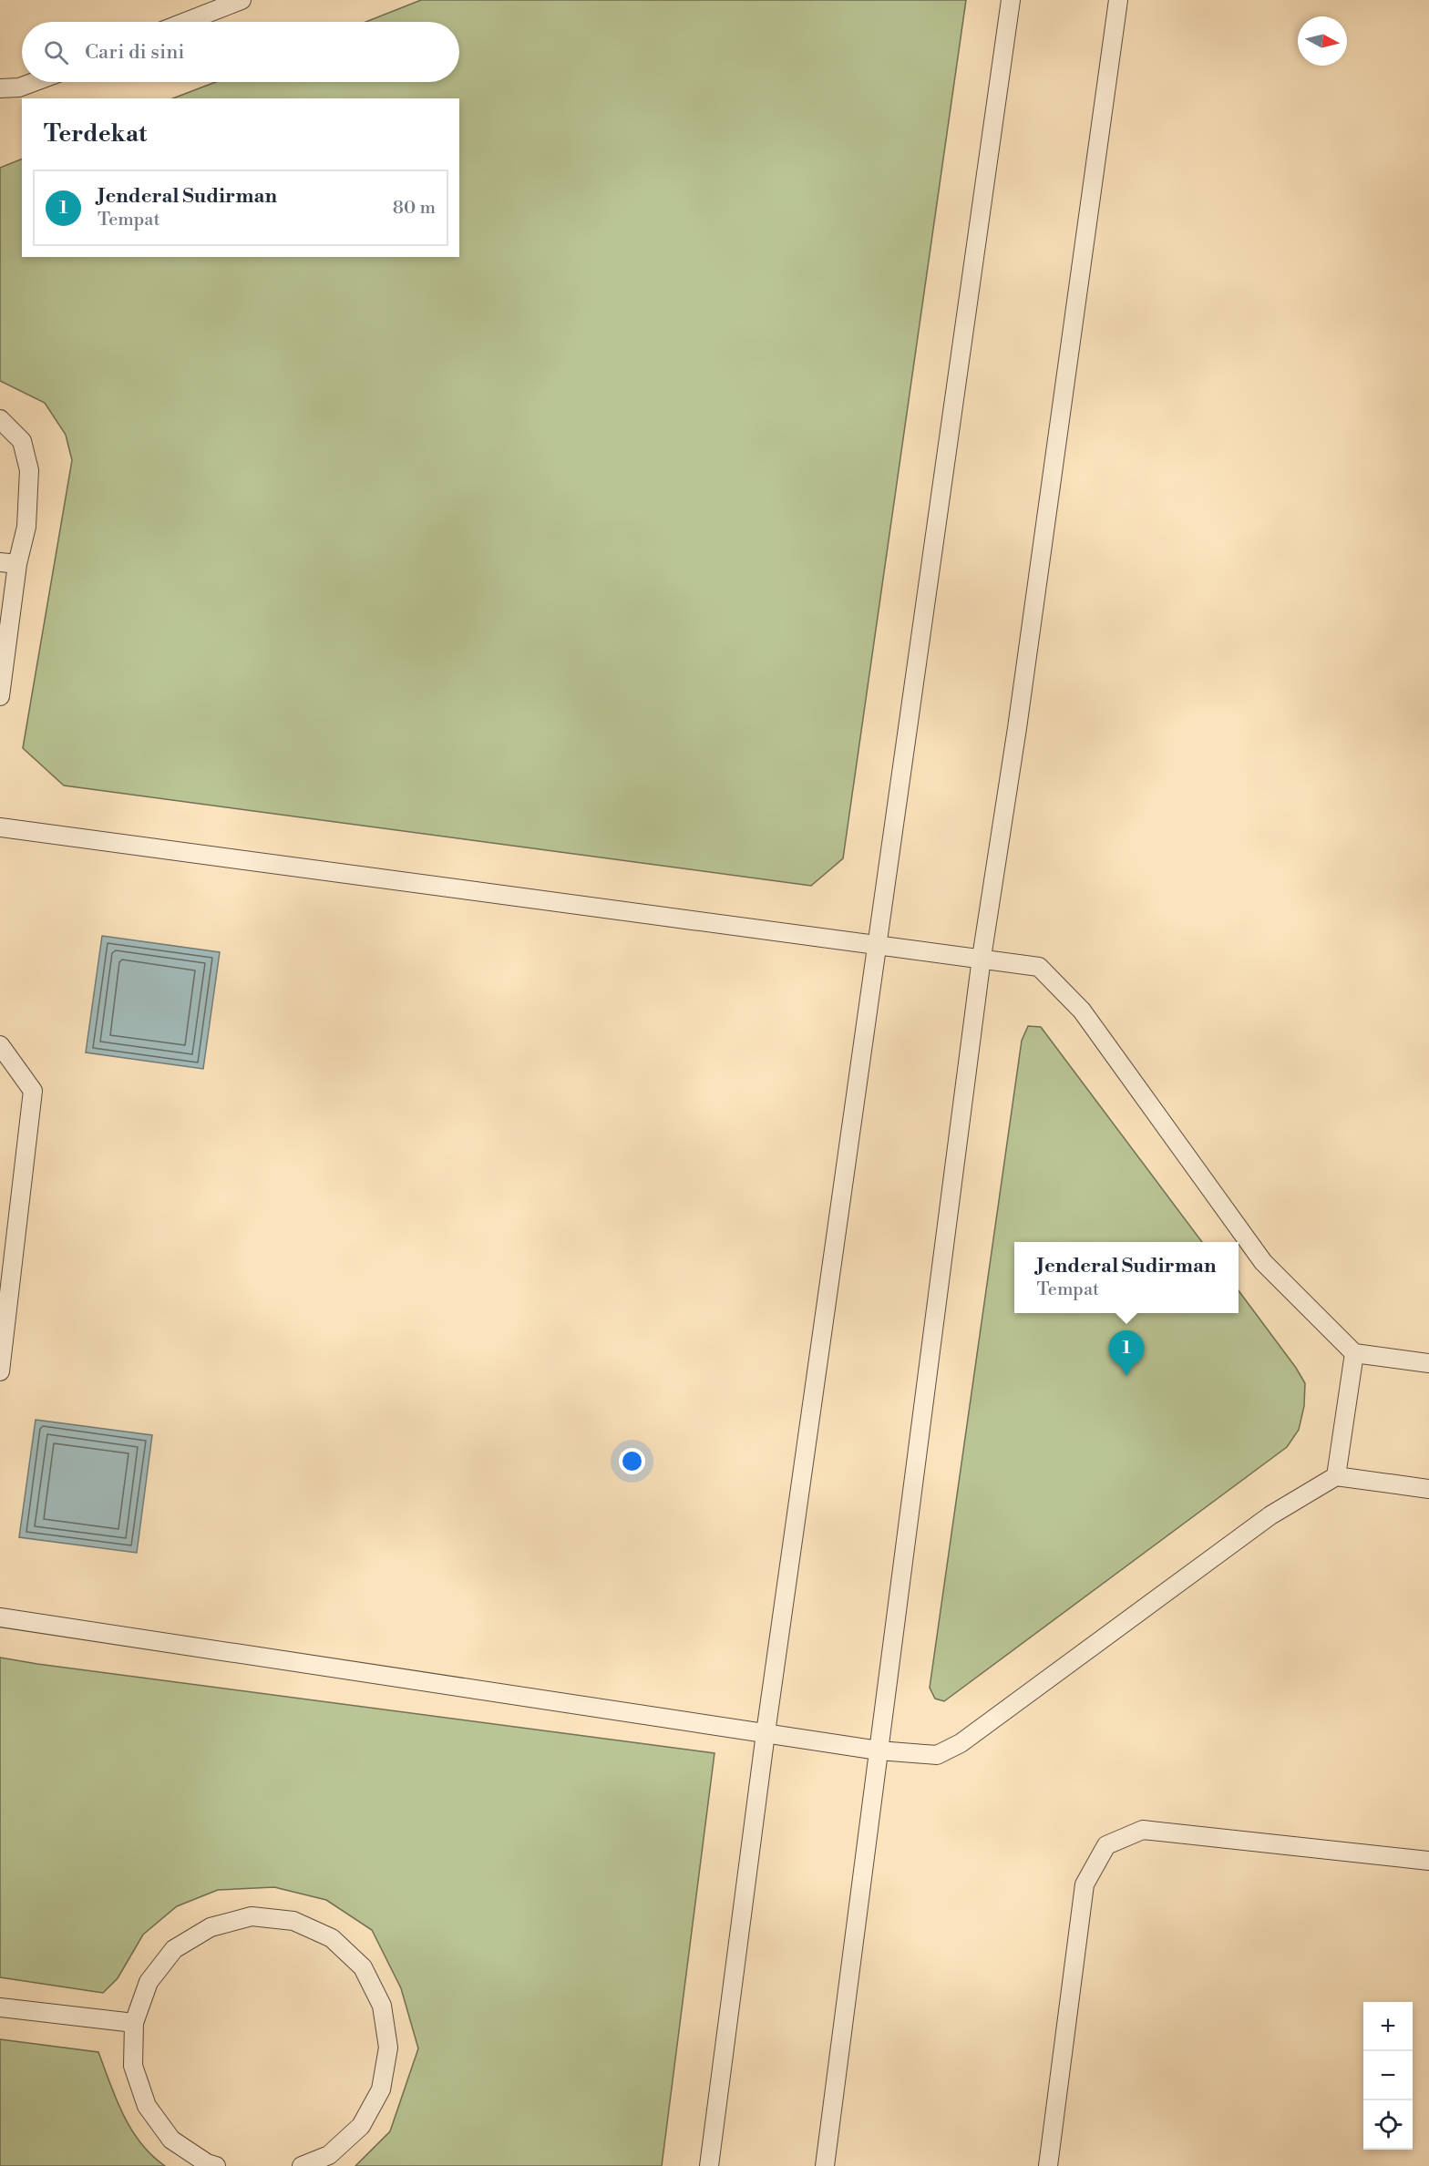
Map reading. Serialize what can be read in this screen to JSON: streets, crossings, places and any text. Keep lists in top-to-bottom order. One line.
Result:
{"north":"right","page":{"search":"Cari di sini","heading":"Terdekat","list":[{"mark":"1","name":"Jenderal Sudirman","note":"Tempat","value":"80 m"}],"popup":["Jenderal Sudirman","Tempat"],"pins":"1","map_buttons":["+","−"]}}
